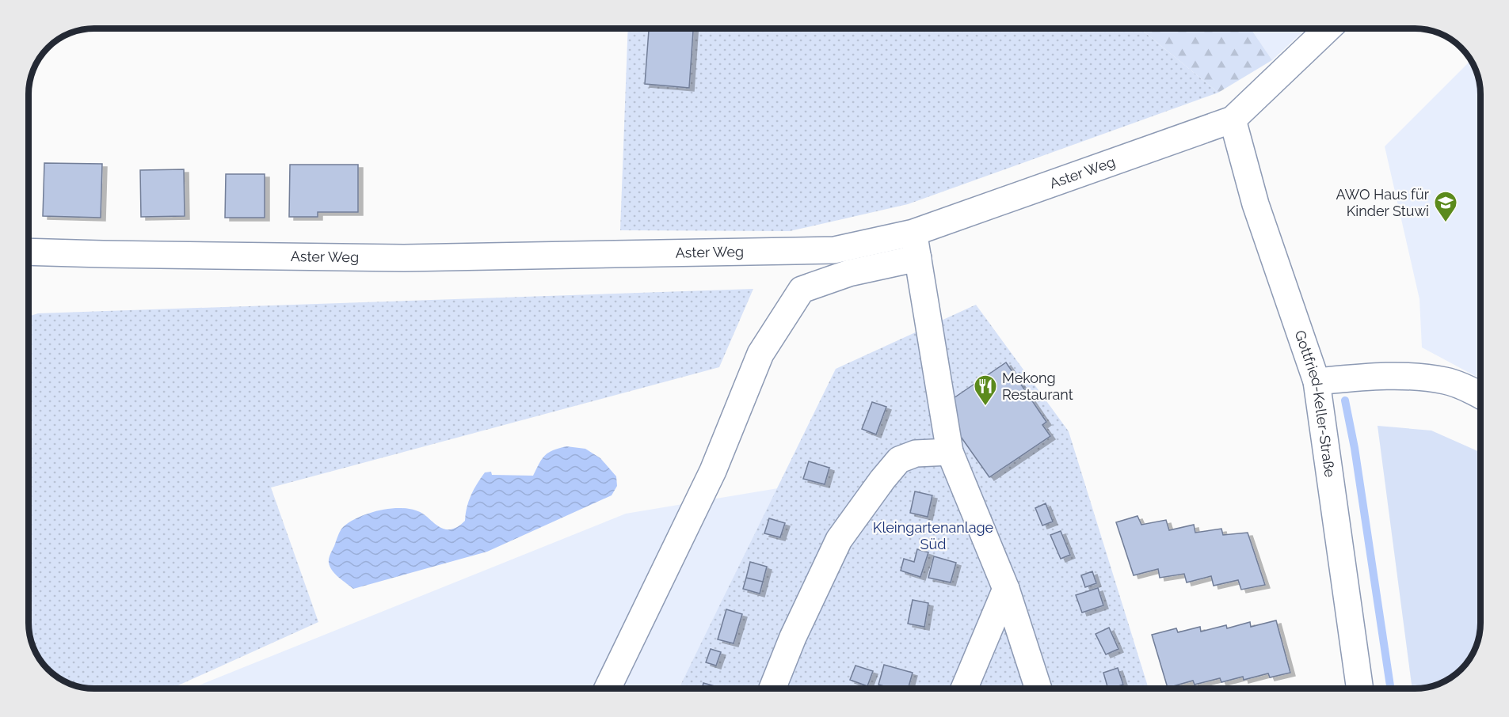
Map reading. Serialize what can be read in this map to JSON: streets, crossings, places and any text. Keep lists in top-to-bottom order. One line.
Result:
{"streets":{"street":["Aster Weg","Gottfried-Keller-Straße"]},"crossings":[["Aster Weg","Gottfried-Keller-Straße"]],"parks":["Kleingartenanlage Süd"],"places":{"school or university":["AWO Haus für Kinder Stuwi"],"restaurant":["Mekong Restaurant"]}}
